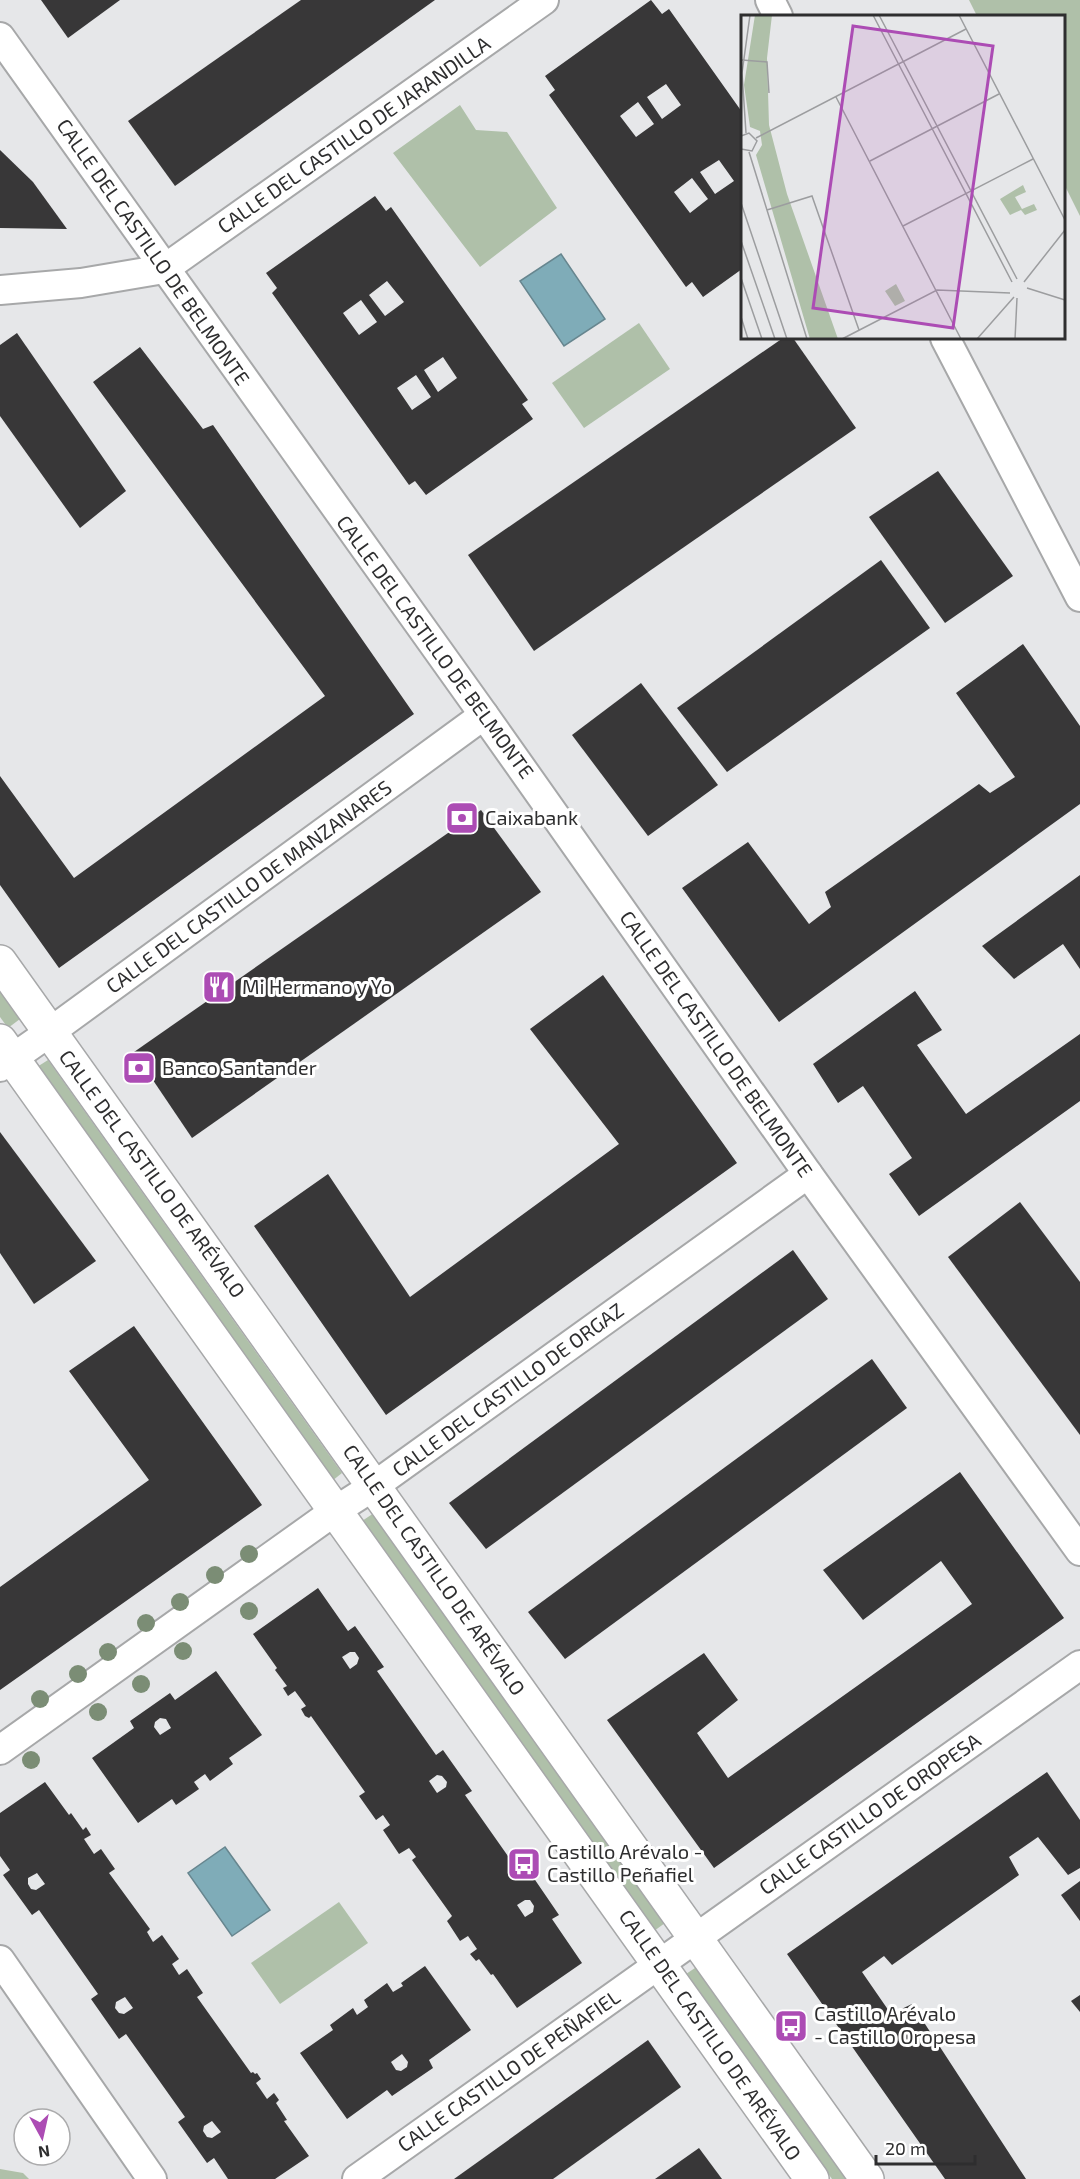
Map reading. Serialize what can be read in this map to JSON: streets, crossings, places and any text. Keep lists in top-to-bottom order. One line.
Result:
{"streets":{"street":["CALLE DEL CASTILLO DE JARANDILLA","CALLE DEL CASTILLO DE BELMONTE","CALLE DEL CASTILLO DE MANZANARES","CALLE DEL CASTILLO DE ARÉVALO","CALLE DEL CASTILLO DE ORGAZ","CALLE CASTILLO DE OROPESA","CALLE CASTILLO DE PEÑAFIEL"]},"crossings":[["CALLE DEL CASTILLO DE JARANDILLA","CALLE DEL CASTILLO DE BELMONTE"],["CALLE DEL CASTILLO DE BELMONTE","CALLE DEL CASTILLO DE MANZANARES"],["CALLE DEL CASTILLO DE BELMONTE","CALLE DEL CASTILLO DE ORGAZ"],["CALLE DEL CASTILLO DE MANZANARES","CALLE DEL CASTILLO DE ARÉVALO"],["CALLE DEL CASTILLO DE ARÉVALO","CALLE DEL CASTILLO DE ORGAZ"],["CALLE DEL CASTILLO DE ARÉVALO","CALLE CASTILLO DE OROPESA"],["CALLE DEL CASTILLO DE ARÉVALO","CALLE CASTILLO DE PEÑAFIEL"],["CALLE CASTILLO DE OROPESA","CALLE CASTILLO DE PEÑAFIEL"]],"places":{"bank":["Caixabank","Banco Santander"],"restaurant":["Mi Hermano y Yo"],"bus stop":["Castillo Arévalo - Castillo Peñafiel","Castillo Arévalo - Castillo Oropesa"]},"scale_bar":"20 m","north":"bottom"}
